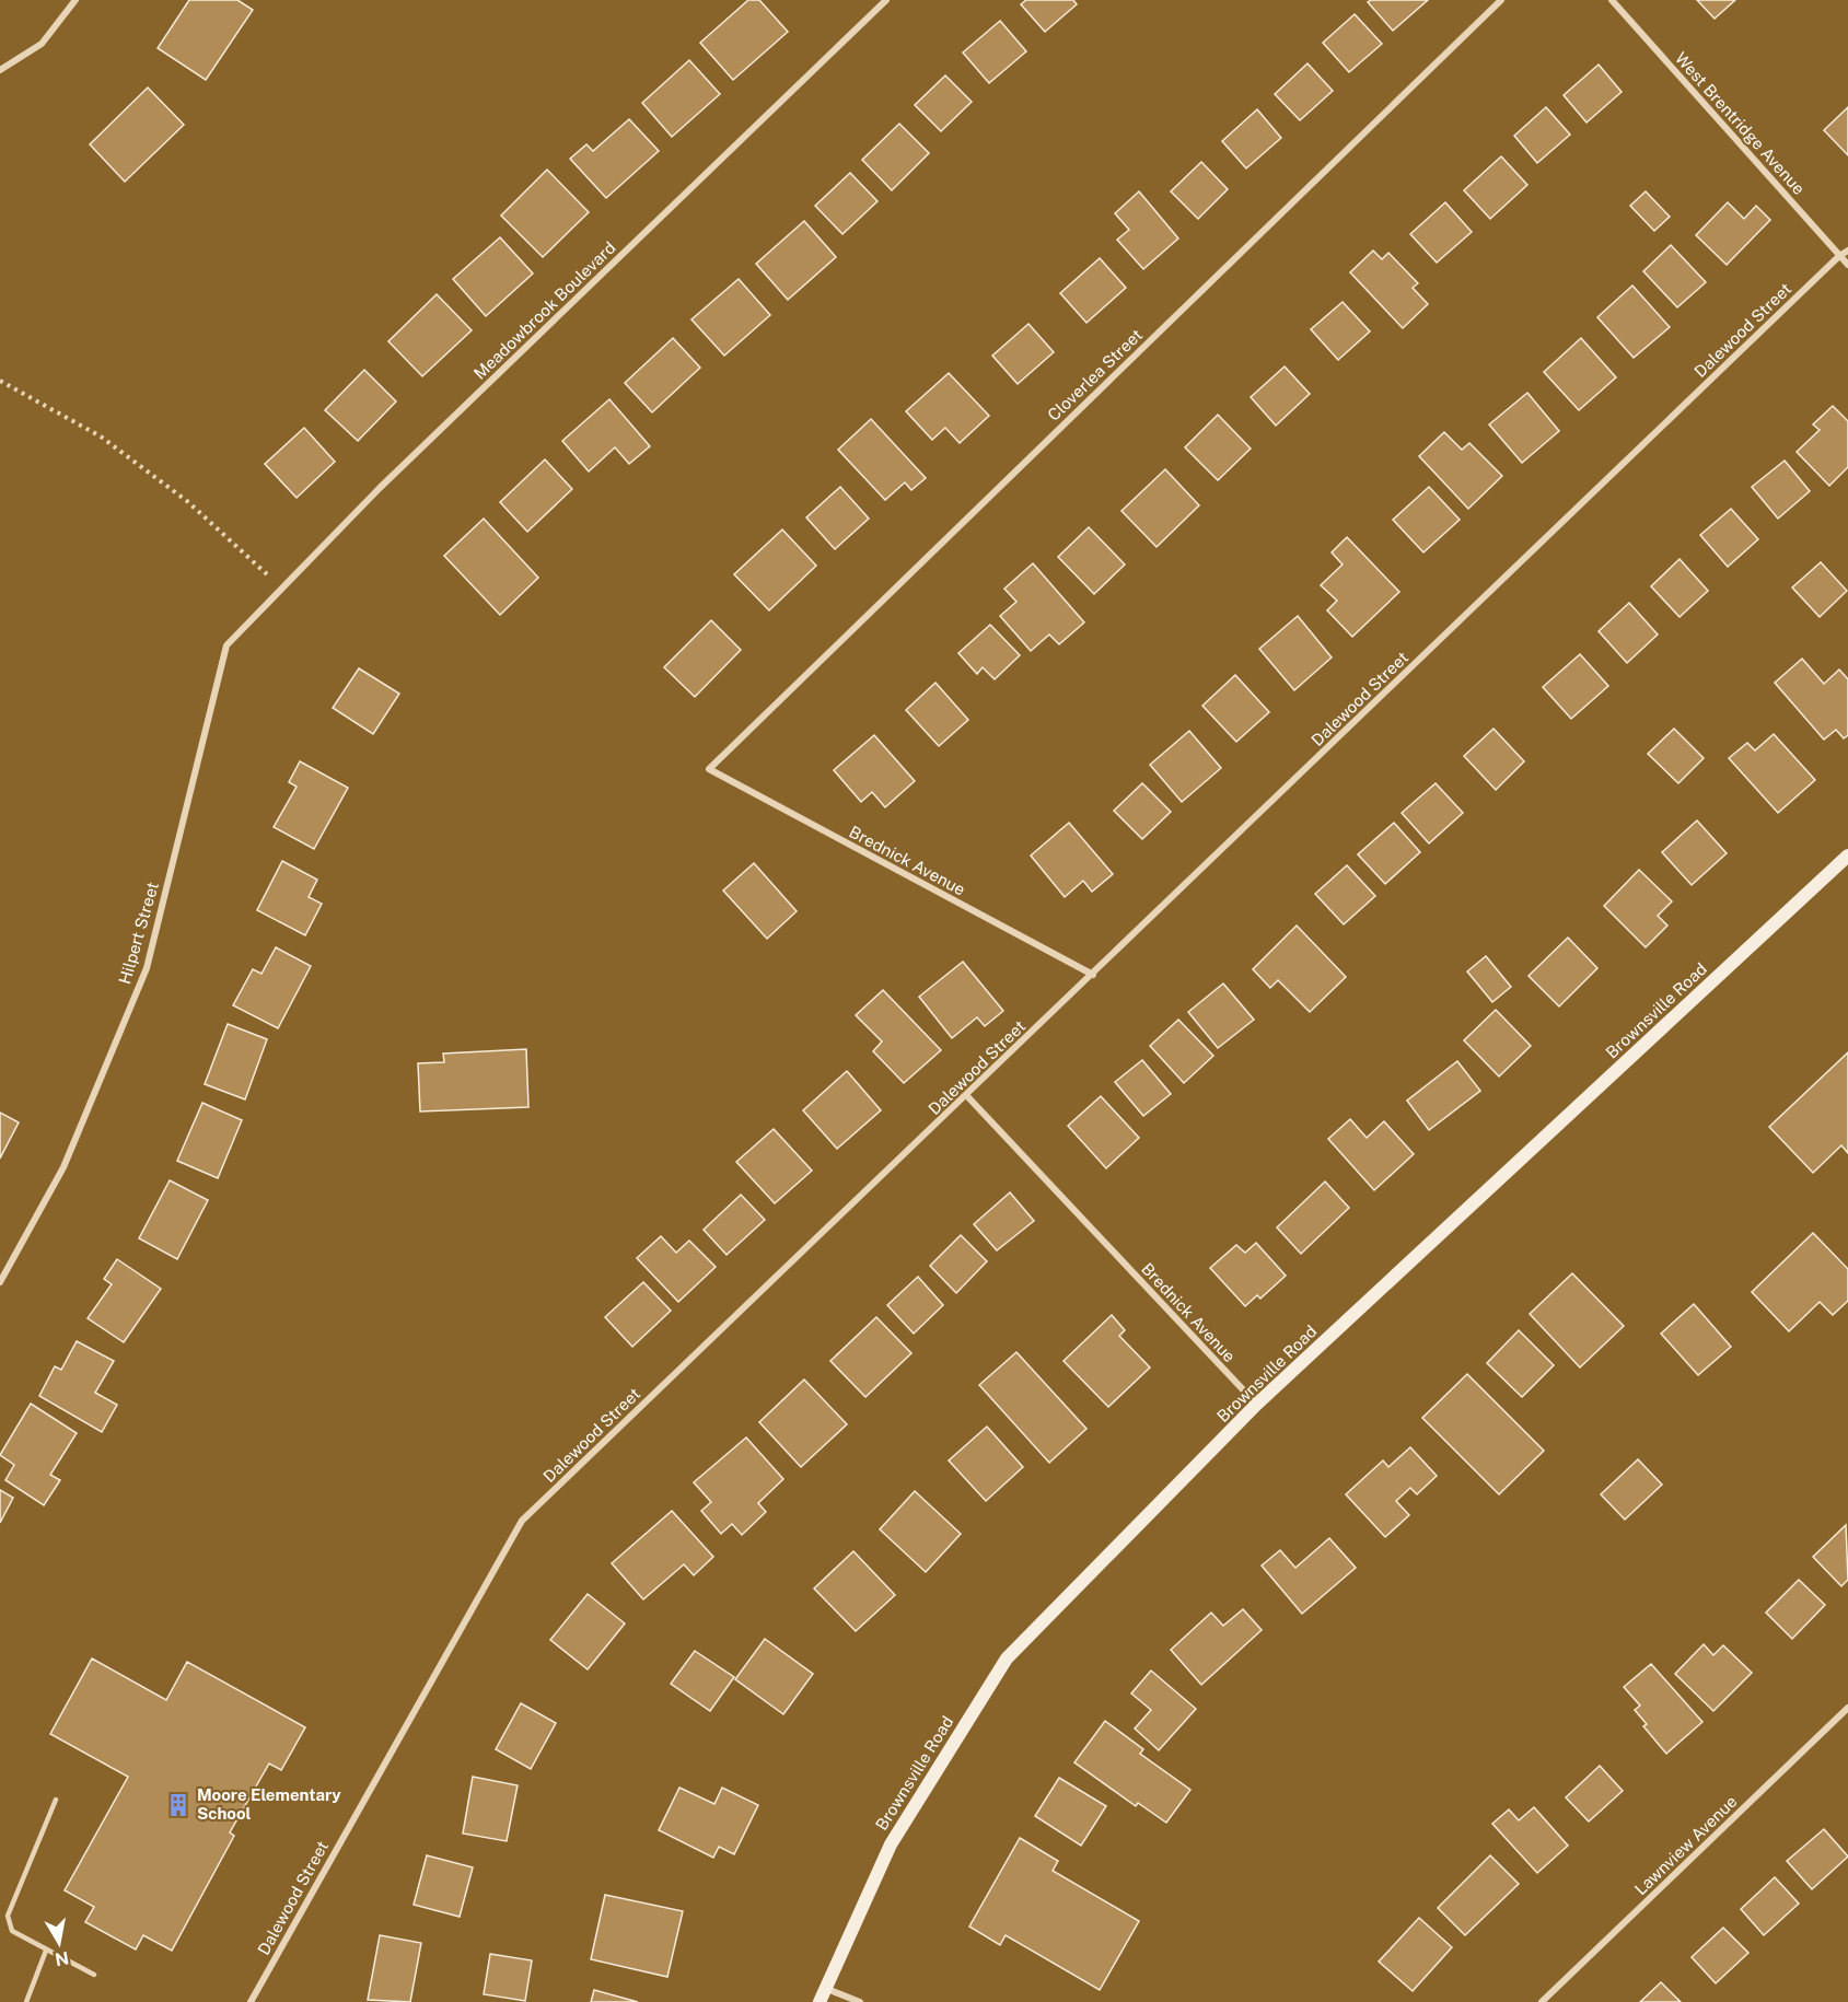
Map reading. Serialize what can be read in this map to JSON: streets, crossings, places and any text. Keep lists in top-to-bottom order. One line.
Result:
{"streets":{"main road":["Brownsville Road"],"street":["West Brentridge Avenue","Meadowbrook Boulevard","Dalewood Street","Cloverlea Street","Brednick Avenue","Hilpert Street","Lawnview Avenue"]},"crossings":[["West Brentridge Avenue","Dalewood Street"],["Meadowbrook Boulevard","Hilpert Street"],["Dalewood Street","Brednick Avenue"],["Cloverlea Street","Brednick Avenue"],["Brednick Avenue","Brownsville Road"]],"places":{"building":["Moore Elementary School"]},"north":"bottom"}
